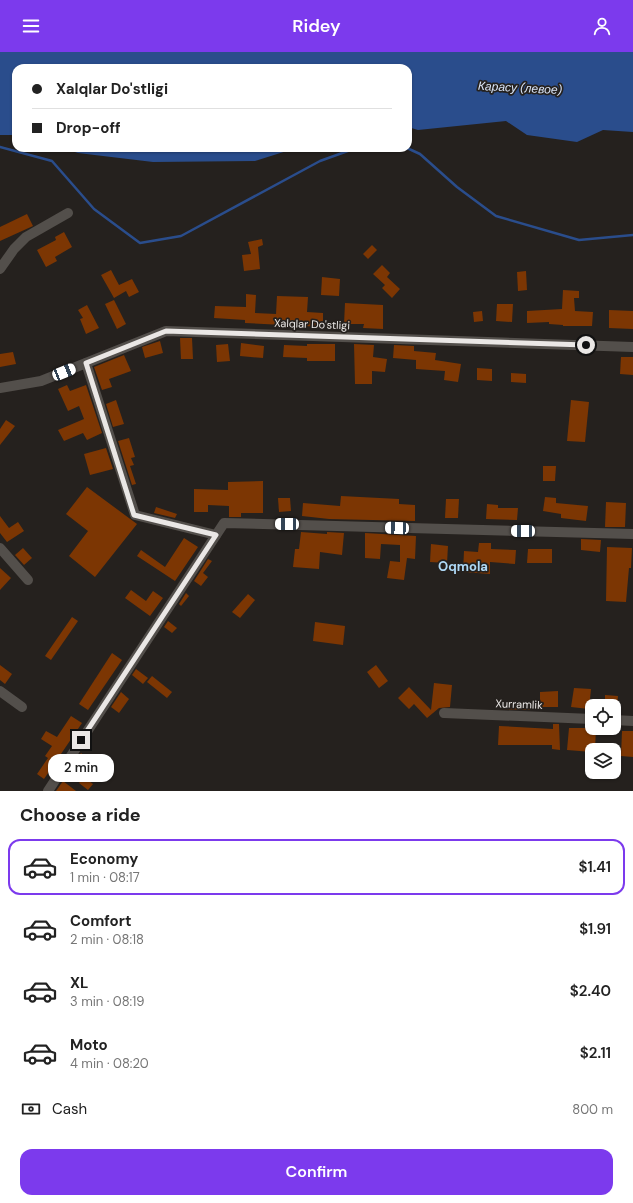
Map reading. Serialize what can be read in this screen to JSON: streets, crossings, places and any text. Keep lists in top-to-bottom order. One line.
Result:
{"streets":{"street":["Xalqlar Do'stligi","Xurramlik"]},"districts":["Oqmola"],"water":["Карасу (левое)"],"page":{"header":"Ridey","banner":["Xalqlar Do'stligi","Drop-off"],"bubble":"2 min","heading":"Choose a ride","list":[{"name":"Economy","note":"1 min · 08:17","value":"$1.41"},{"name":"Comfort","note":"2 min · 08:18","value":"$1.91"},{"name":"XL","note":"3 min · 08:19","value":"$2.40"},{"name":"Moto","note":"4 min · 08:20","value":"$2.11"}],"pay":["Cash","800 m"],"buttons":"Confirm"}}
